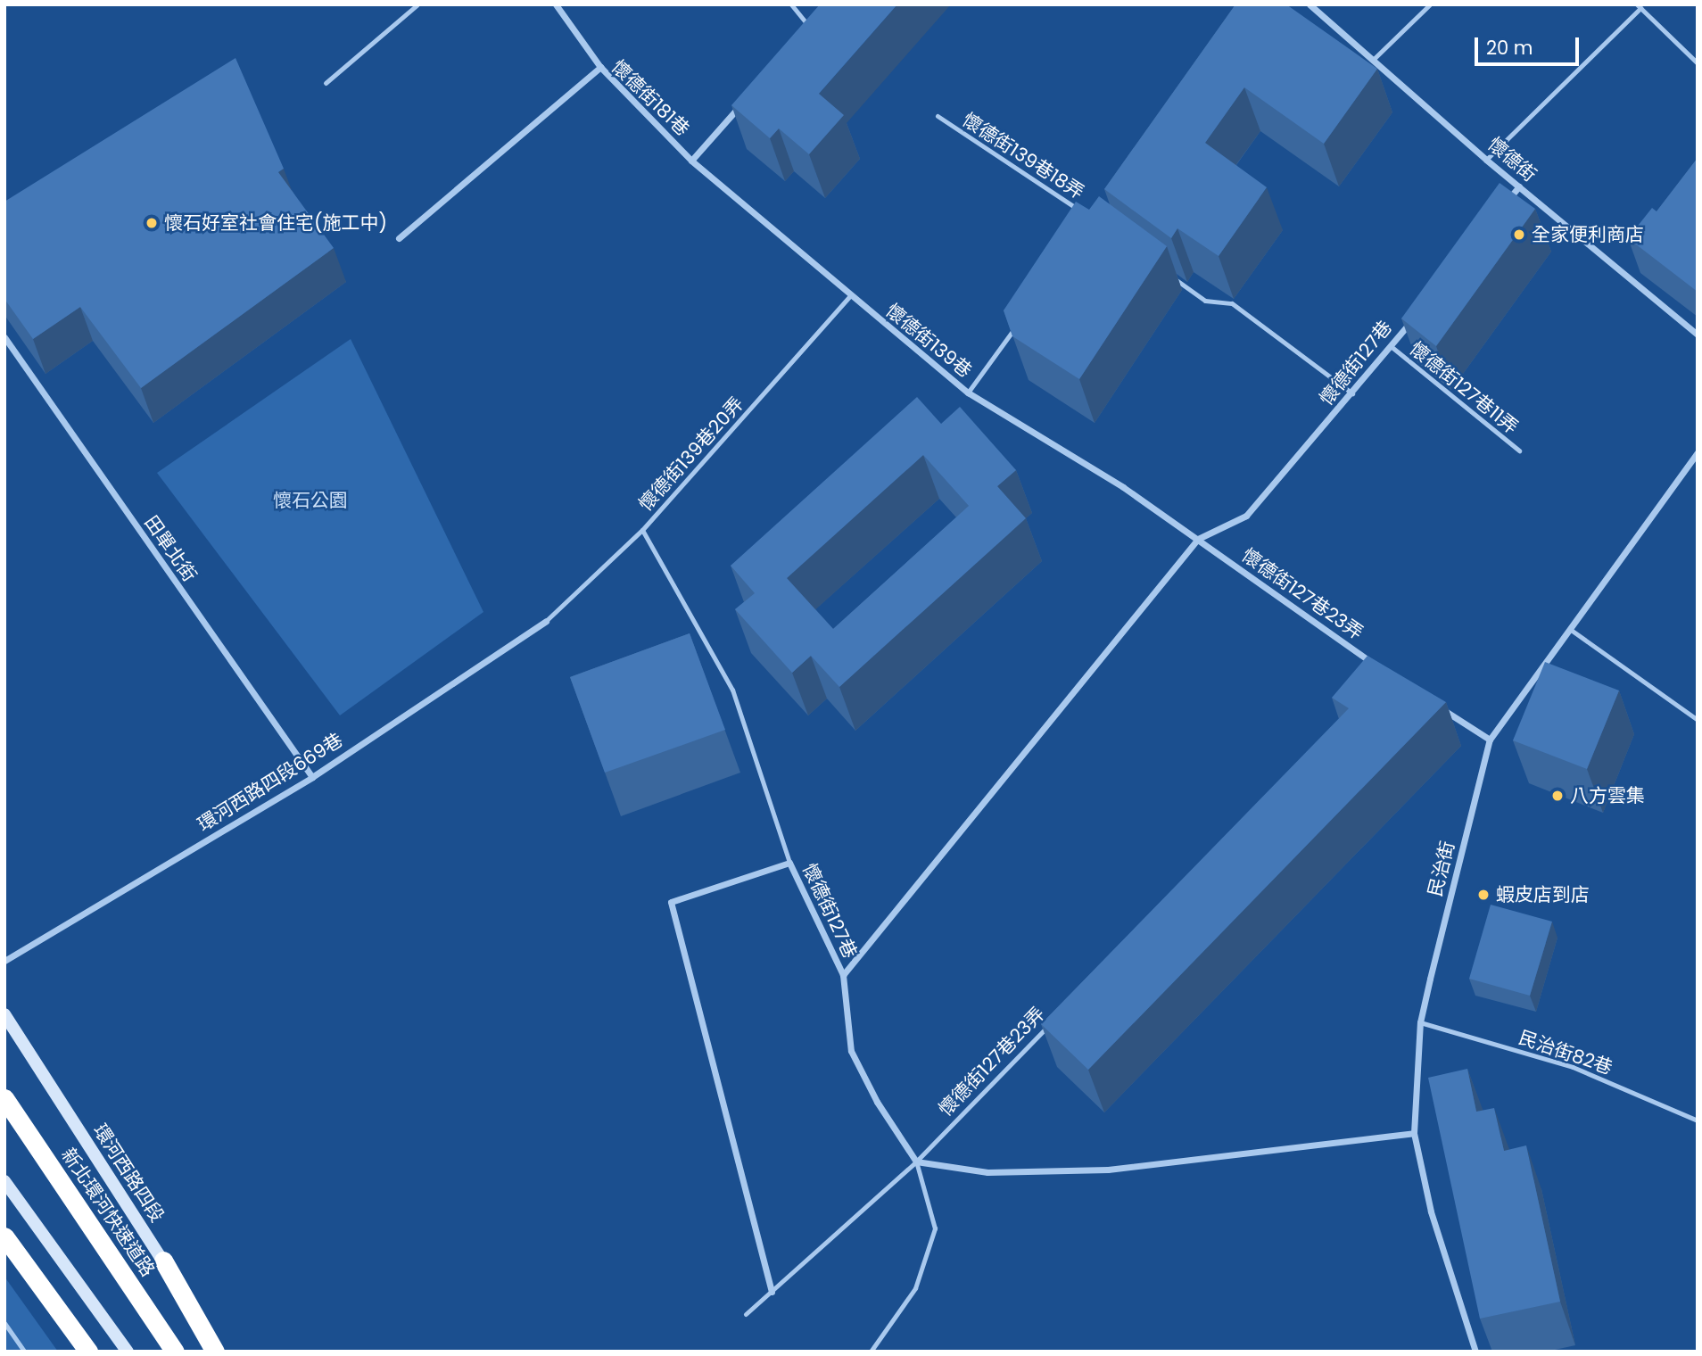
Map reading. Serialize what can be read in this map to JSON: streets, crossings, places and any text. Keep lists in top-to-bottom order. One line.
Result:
{"streets":{"highway":["新北環河快速道路"],"main road":["環河西路四段"],"street":["懷德街181巷","懷德街","懷德街139巷","懷德街127巷","田單北街","懷德街127巷23弄","環河西路四段669巷","民治街"],"lane":["懷德街139巷18弄","懷德街127巷11弄","懷德街139巷20弄","民治街82巷"]},"crossings":[["懷德街181巷","懷德街139巷"],["懷德街139巷","懷德街139巷20弄"],["懷德街127巷","懷德街127巷11弄"],["懷德街127巷","懷德街127巷23弄"],["懷德街139巷20弄","環河西路四段669巷"],["田單北街","環河西路四段669巷"],["民治街","民治街82巷"]],"parks":["懷石公園"],"places":["懷石好室社會住宅(施工中)","全家便利商店","八方雲集","蝦皮店到店"],"scale_bar":"20 m"}
